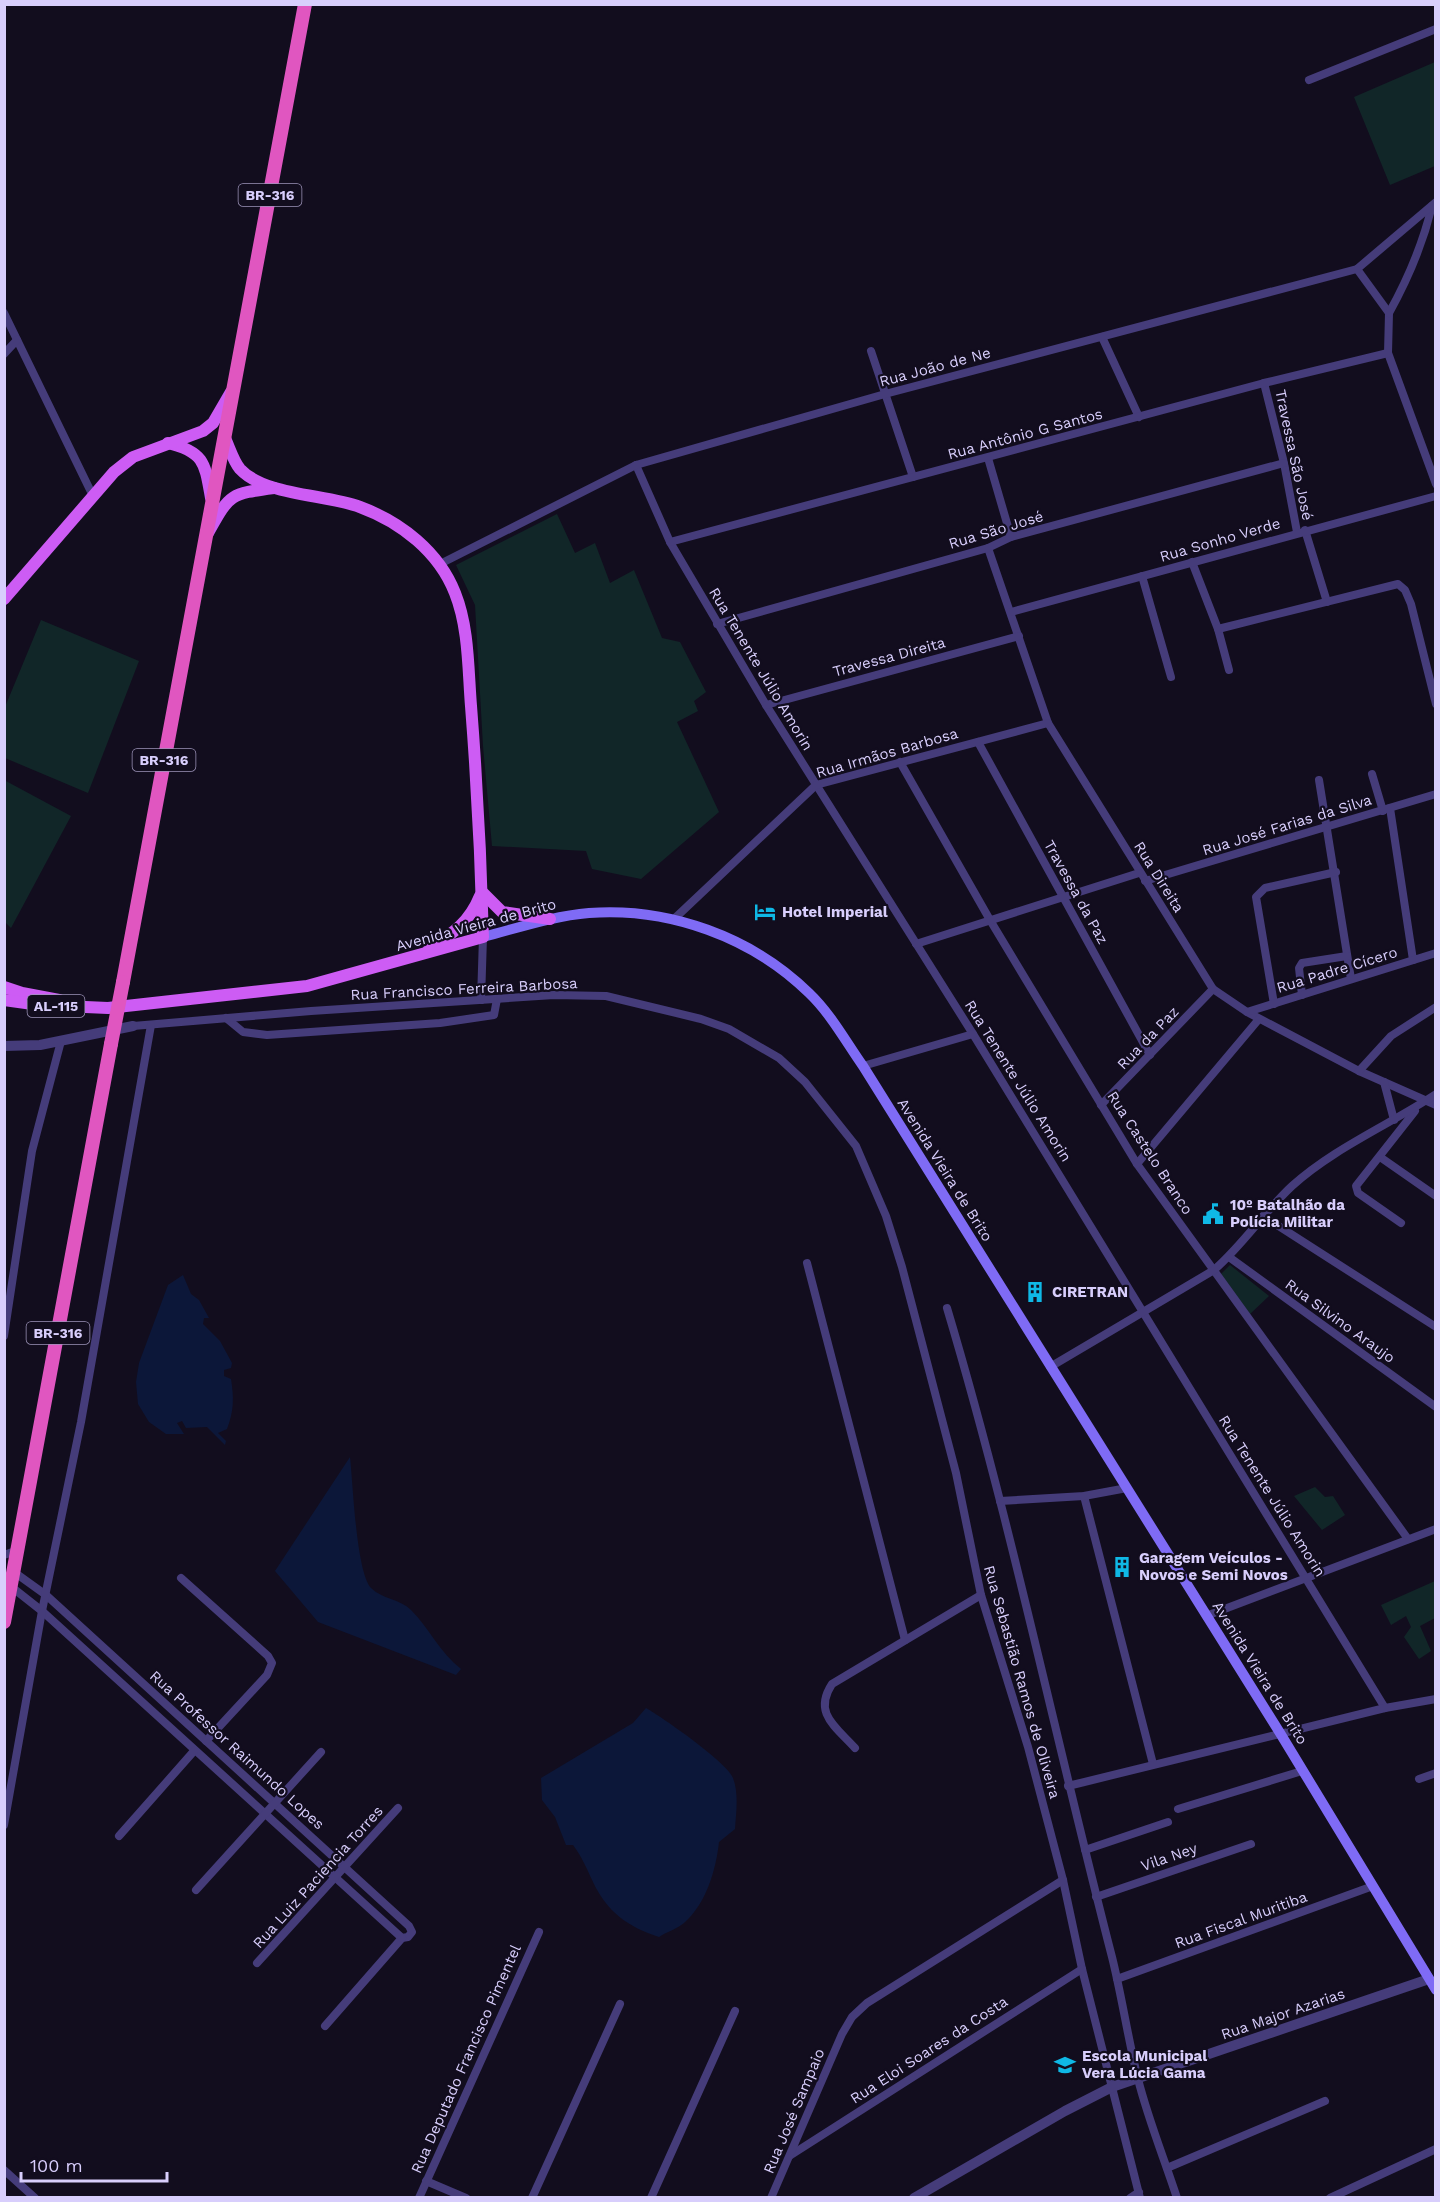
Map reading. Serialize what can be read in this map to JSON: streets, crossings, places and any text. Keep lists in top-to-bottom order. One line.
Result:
{"streets":{"highway":["BR-316"],"main road":["Avenida Vieira de Brito","AL-115"],"street":["Rua João de Ne","Rua Antônio G Santos","Travessa São José","Rua São José","Rua Sonho Verde","Travessa Direita","Rua Tenente Júlio Amorin","Rua Irmãos Barbosa","Rua José Farias da Silva","Rua Direita","Travessa da Paz","Rua Padre Cícero","Rua Francisco Ferreira Barbosa","Rua da Paz","Rua Castelo Branco","Rua Silvino Araujo","Rua Sebastião Ramos de Oliveira","Rua Professor Raimundo Lopes","Vila Ney","Rua Luiz Paciencia Torres","Rua Fiscal Muritiba","Rua Major Azarias","Rua Eloi Soares da Costa","Rua Deputado Francisco Pimentel","Rua José Sampaio"]},"crossings":[["BR-316","Rua Professor Raimundo Lopes"],["Rua João de Ne","Rua Tenente Júlio Amorin"],["Rua Antônio G Santos","Travessa São José"],["Rua Antônio G Santos","Rua Tenente Júlio Amorin"],["Travessa São José","Rua São José"],["Travessa São José","Rua Sonho Verde"],["Rua São José","Rua Tenente Júlio Amorin"],["Rua São José","Rua Direita"],["Rua Sonho Verde","Rua Direita"],["Travessa Direita","Rua Tenente Júlio Amorin"],["Travessa Direita","Rua Direita"],["Rua Tenente Júlio Amorin","Rua Irmãos Barbosa"],["Rua Irmãos Barbosa","Rua Direita"],["Rua Irmãos Barbosa","Travessa da Paz"],["Rua Irmãos Barbosa","Avenida Vieira de Brito"],["Rua Irmãos Barbosa","Rua Castelo Branco"],["Rua José Farias da Silva","Rua Direita"],["Rua Direita","Rua Padre Cícero"],["Rua Direita","Rua da Paz"],["Travessa da Paz","Rua da Paz"],["Avenida Vieira de Brito","AL-115"],["Avenida Vieira de Brito","Rua Fiscal Muritiba"],["Avenida Vieira de Brito","Rua Major Azarias"],["Rua Francisco Ferreira Barbosa","Rua Sebastião Ramos de Oliveira"],["Rua da Paz","Rua Castelo Branco"],["Rua Sebastião Ramos de Oliveira","Vila Ney"],["Rua Sebastião Ramos de Oliveira","Rua Fiscal Muritiba"],["Rua Sebastião Ramos de Oliveira","Rua Major Azarias"],["Rua Sebastião Ramos de Oliveira","Rua Eloi Soares da Costa"],["Rua Sebastião Ramos de Oliveira","Rua José Sampaio"],["Rua Professor Raimundo Lopes","Rua Luiz Paciencia Torres"],["Rua Eloi Soares da Costa","Rua José Sampaio"]],"places":{"hotel":["Hotel Imperial"],"public building":["10º Batalhão da Polícia Militar"],"building":["CIRETRAN","Garagem Veículos - Novos e Semi Novos"],"school or university":["Escola Municipal Vera Lúcia Gama"]},"scale_bar":"100 m"}
